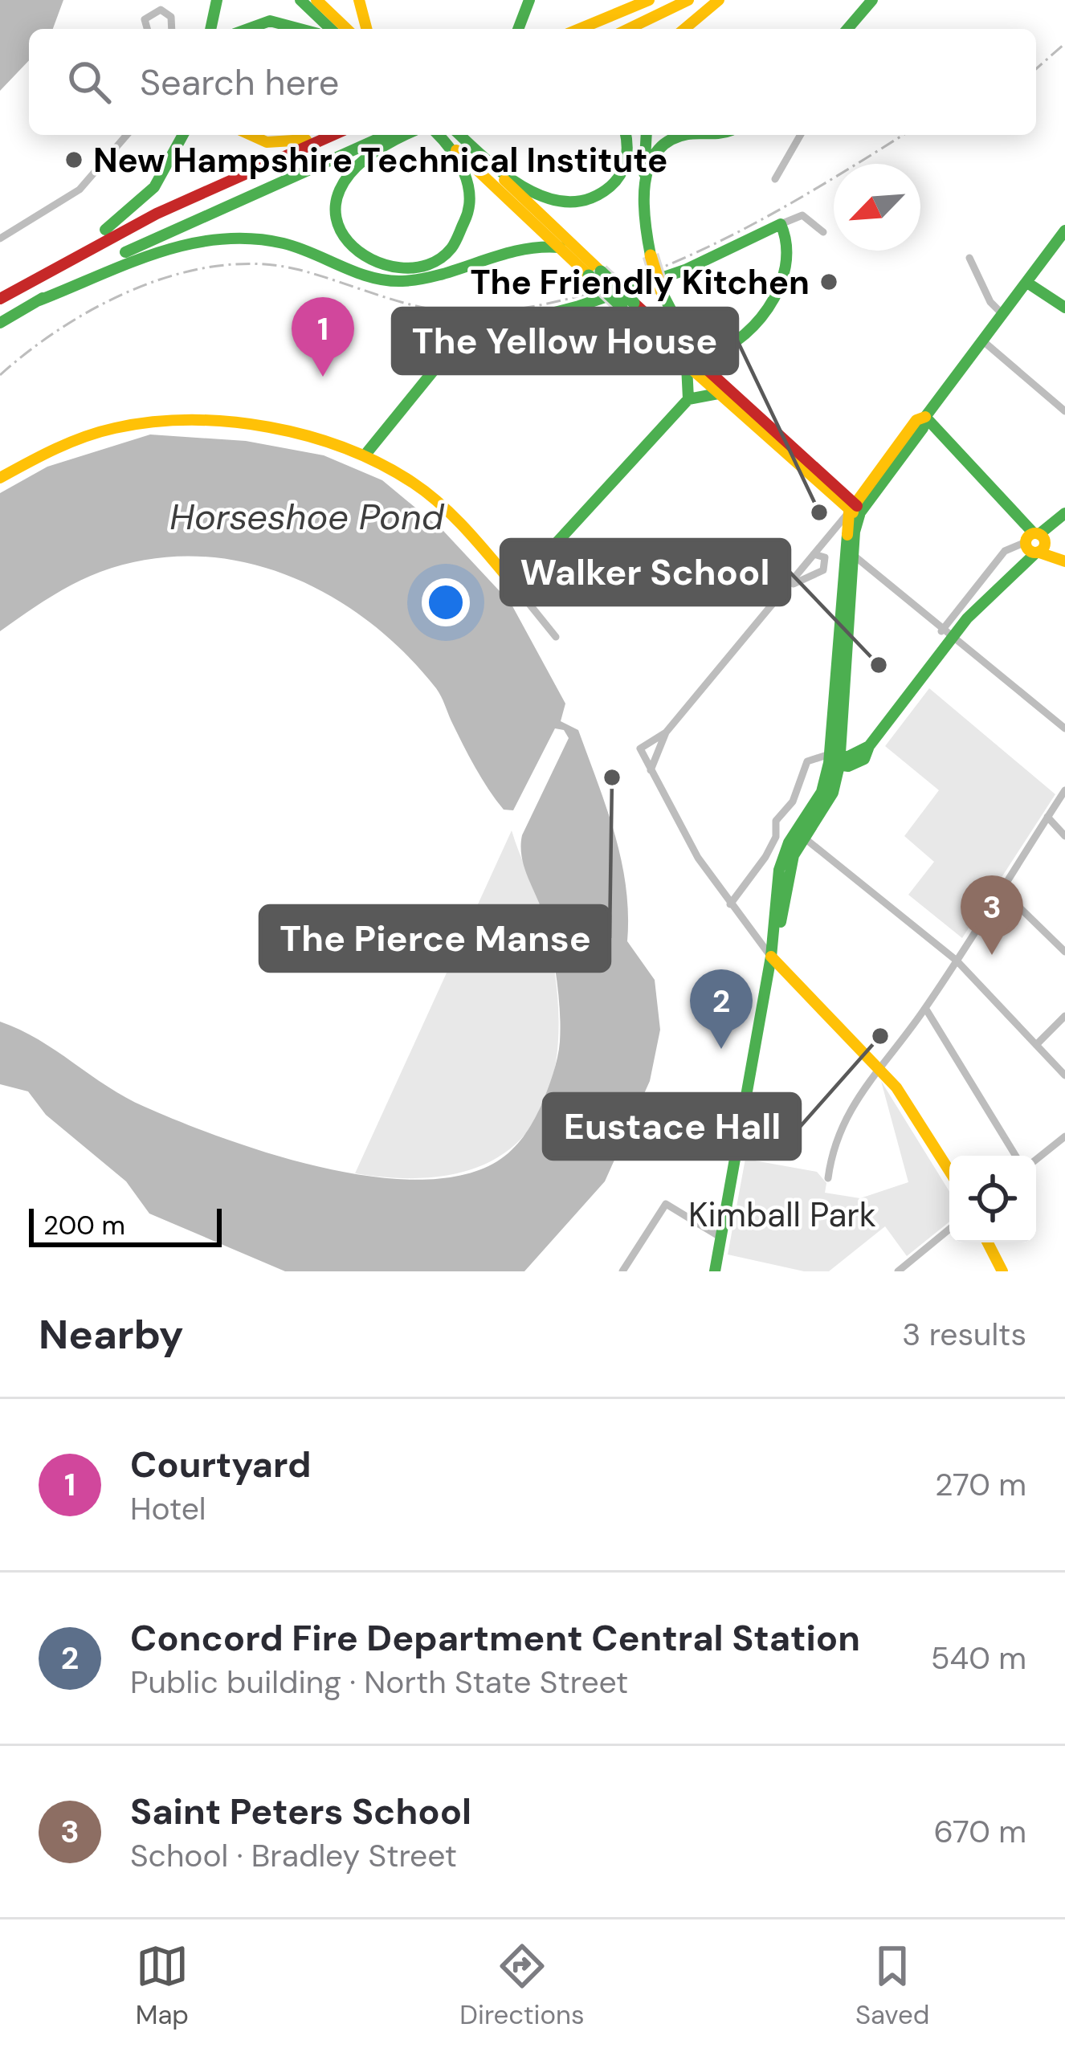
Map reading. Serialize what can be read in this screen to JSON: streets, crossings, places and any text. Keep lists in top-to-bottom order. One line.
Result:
{"water":["Horseshoe Pond"],"parks":["Kimball Park"],"places":["New Hampshire Technical Institute","The Friendly Kitchen","The Yellow House","Walker School","The Pierce Manse","Eustace Hall"],"scale_bar":"200 m","north":"bottom left","page":{"search":"Search here","pins":["1","3","2"],"scale":"200 m","heading":["Nearby","3 results"],"list":[{"mark":"1","name":"Courtyard","note":"Hotel","value":"270 m"},{"mark":"2","name":"Concord Fire Department Central Station","note":"Public building · North State Street","value":"540 m"},{"mark":"3","name":"Saint Peters School","note":"School · Bradley Street","value":"670 m"}],"nav":["Map","Directions","Saved"]}}
